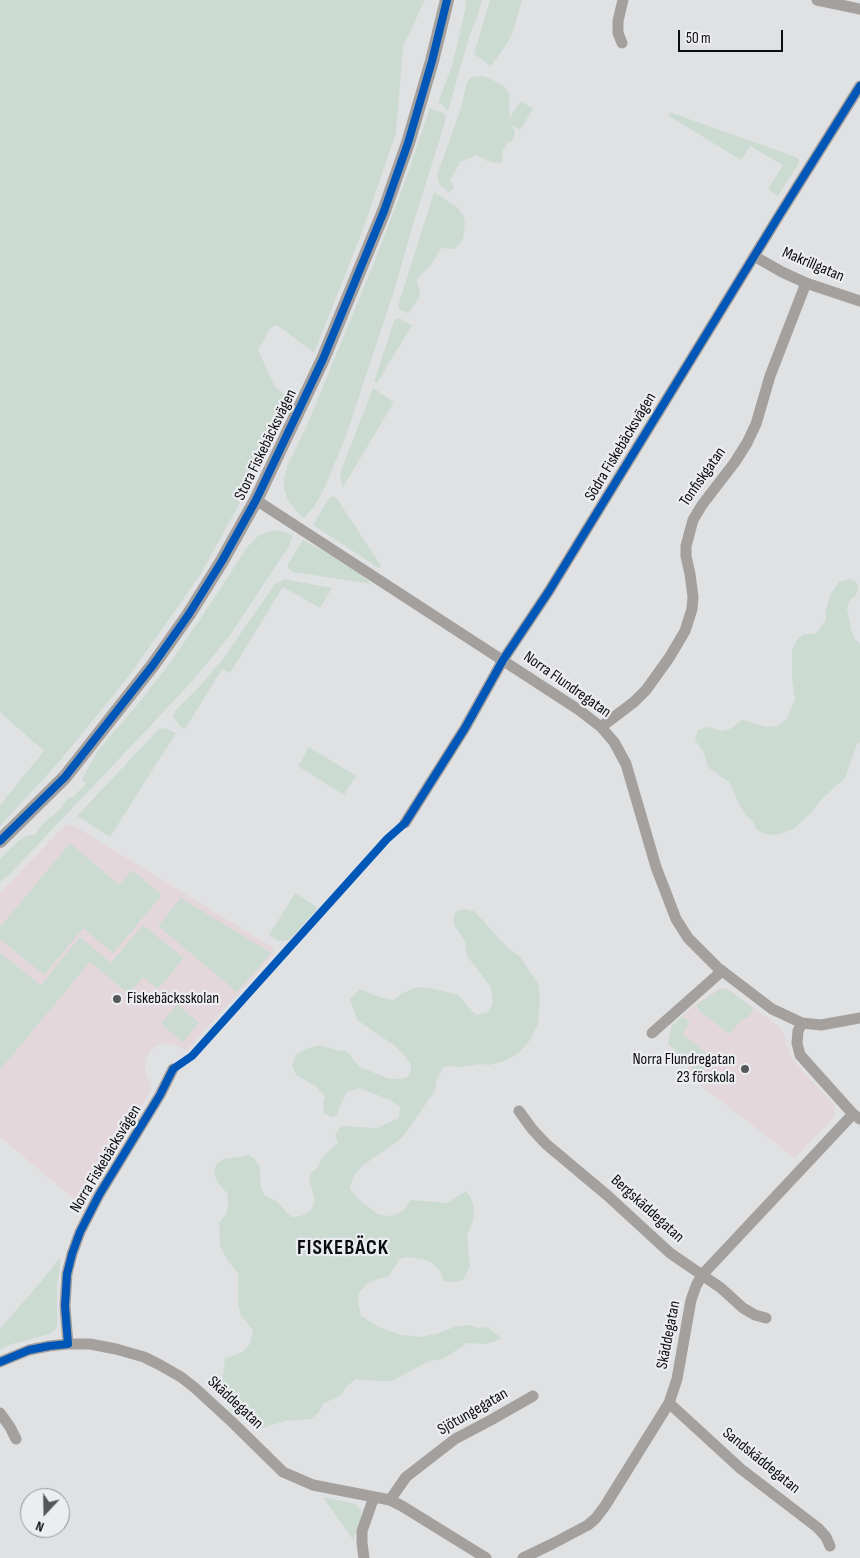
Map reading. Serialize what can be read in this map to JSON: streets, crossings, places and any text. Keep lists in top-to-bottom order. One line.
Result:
{"streets":{"street":["Makrillgatan","Stora Fiskebäcksvägen","Södra Fiskebäcksvägen","Tonfiskgatan","Norra Flundregatan","Norra Fiskebäcksvägen","Bergskäddegatan","Skäddegatan","Sjötungegatan","Sandskäddegatan"]},"crossings":[["Makrillgatan","Södra Fiskebäcksvägen"],["Makrillgatan","Tonfiskgatan"],["Stora Fiskebäcksvägen","Norra Flundregatan"],["Södra Fiskebäcksvägen","Norra Flundregatan"],["Tonfiskgatan","Norra Flundregatan"],["Norra Fiskebäcksvägen","Skäddegatan"],["Bergskäddegatan","Skäddegatan"],["Skäddegatan","Sjötungegatan"],["Skäddegatan","Sandskäddegatan"]],"districts":["FISKEBÄCK"],"places":["Fiskebäcksskolan","Norra Flundregatan 23 förskola"],"scale_bar":"50 m","north":"bottom"}
